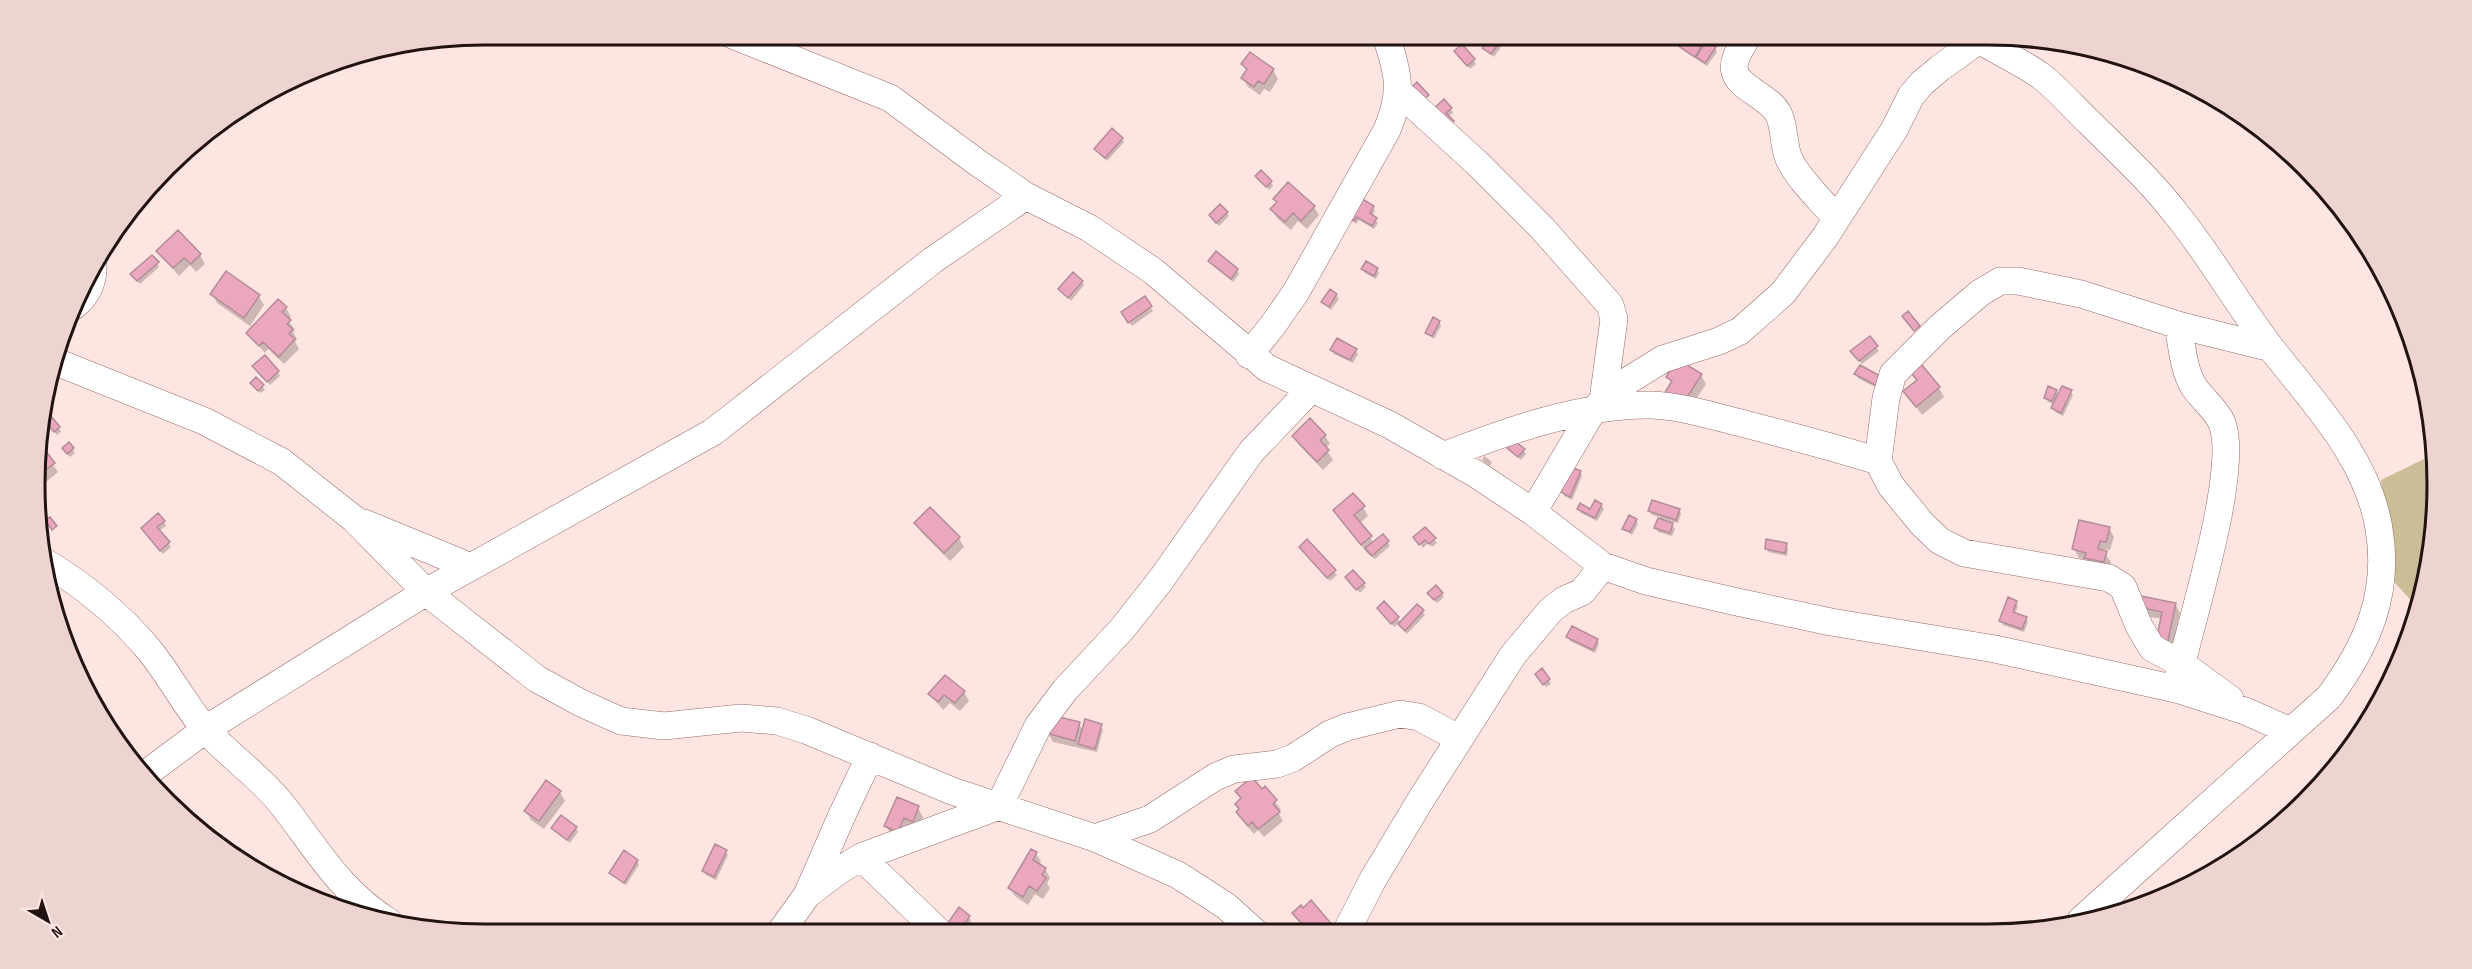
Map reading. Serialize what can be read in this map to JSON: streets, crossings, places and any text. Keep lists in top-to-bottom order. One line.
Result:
{"north":"bottom right"}
